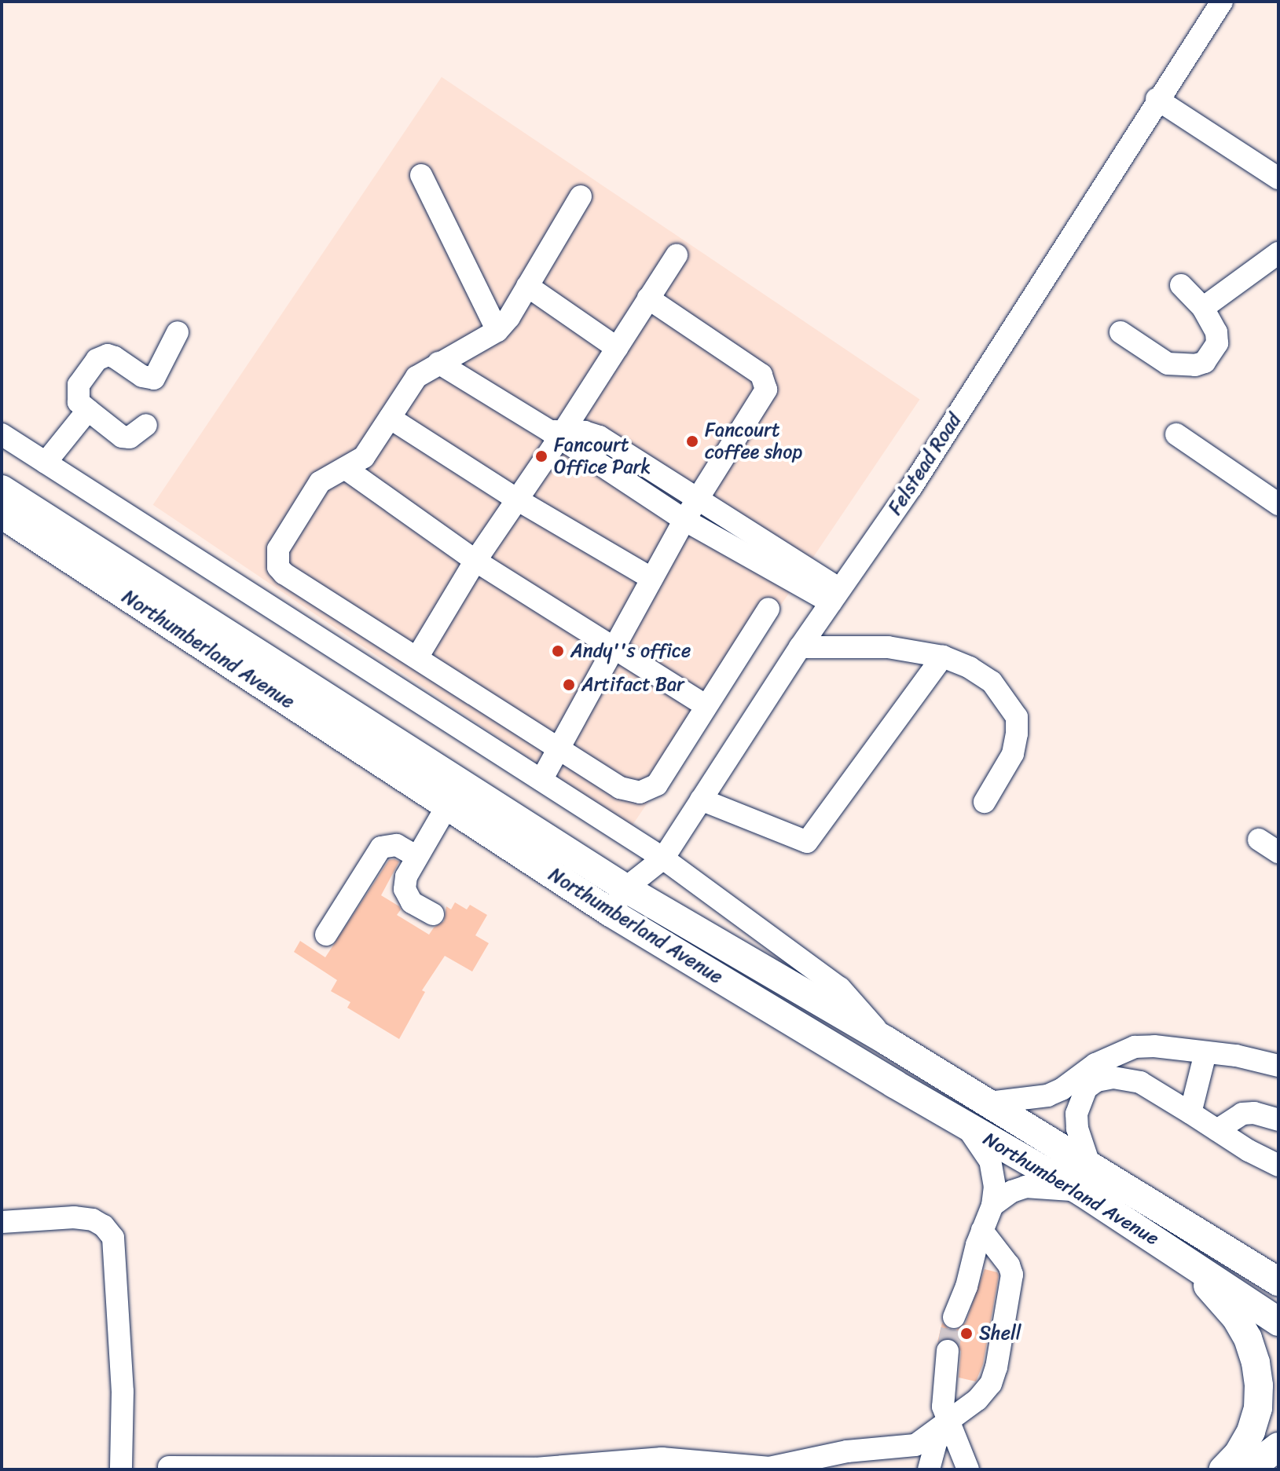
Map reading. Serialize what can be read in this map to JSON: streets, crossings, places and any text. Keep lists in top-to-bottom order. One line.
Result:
{"streets":{"main road":["Northumberland Avenue"],"street":["Felstead Road"]},"crossings":[["Felstead Road","Northumberland Avenue"]],"places":["Fancourt coffee shop","Fancourt Office Park","Andy''s office","Artifact Bar","Shell"]}
